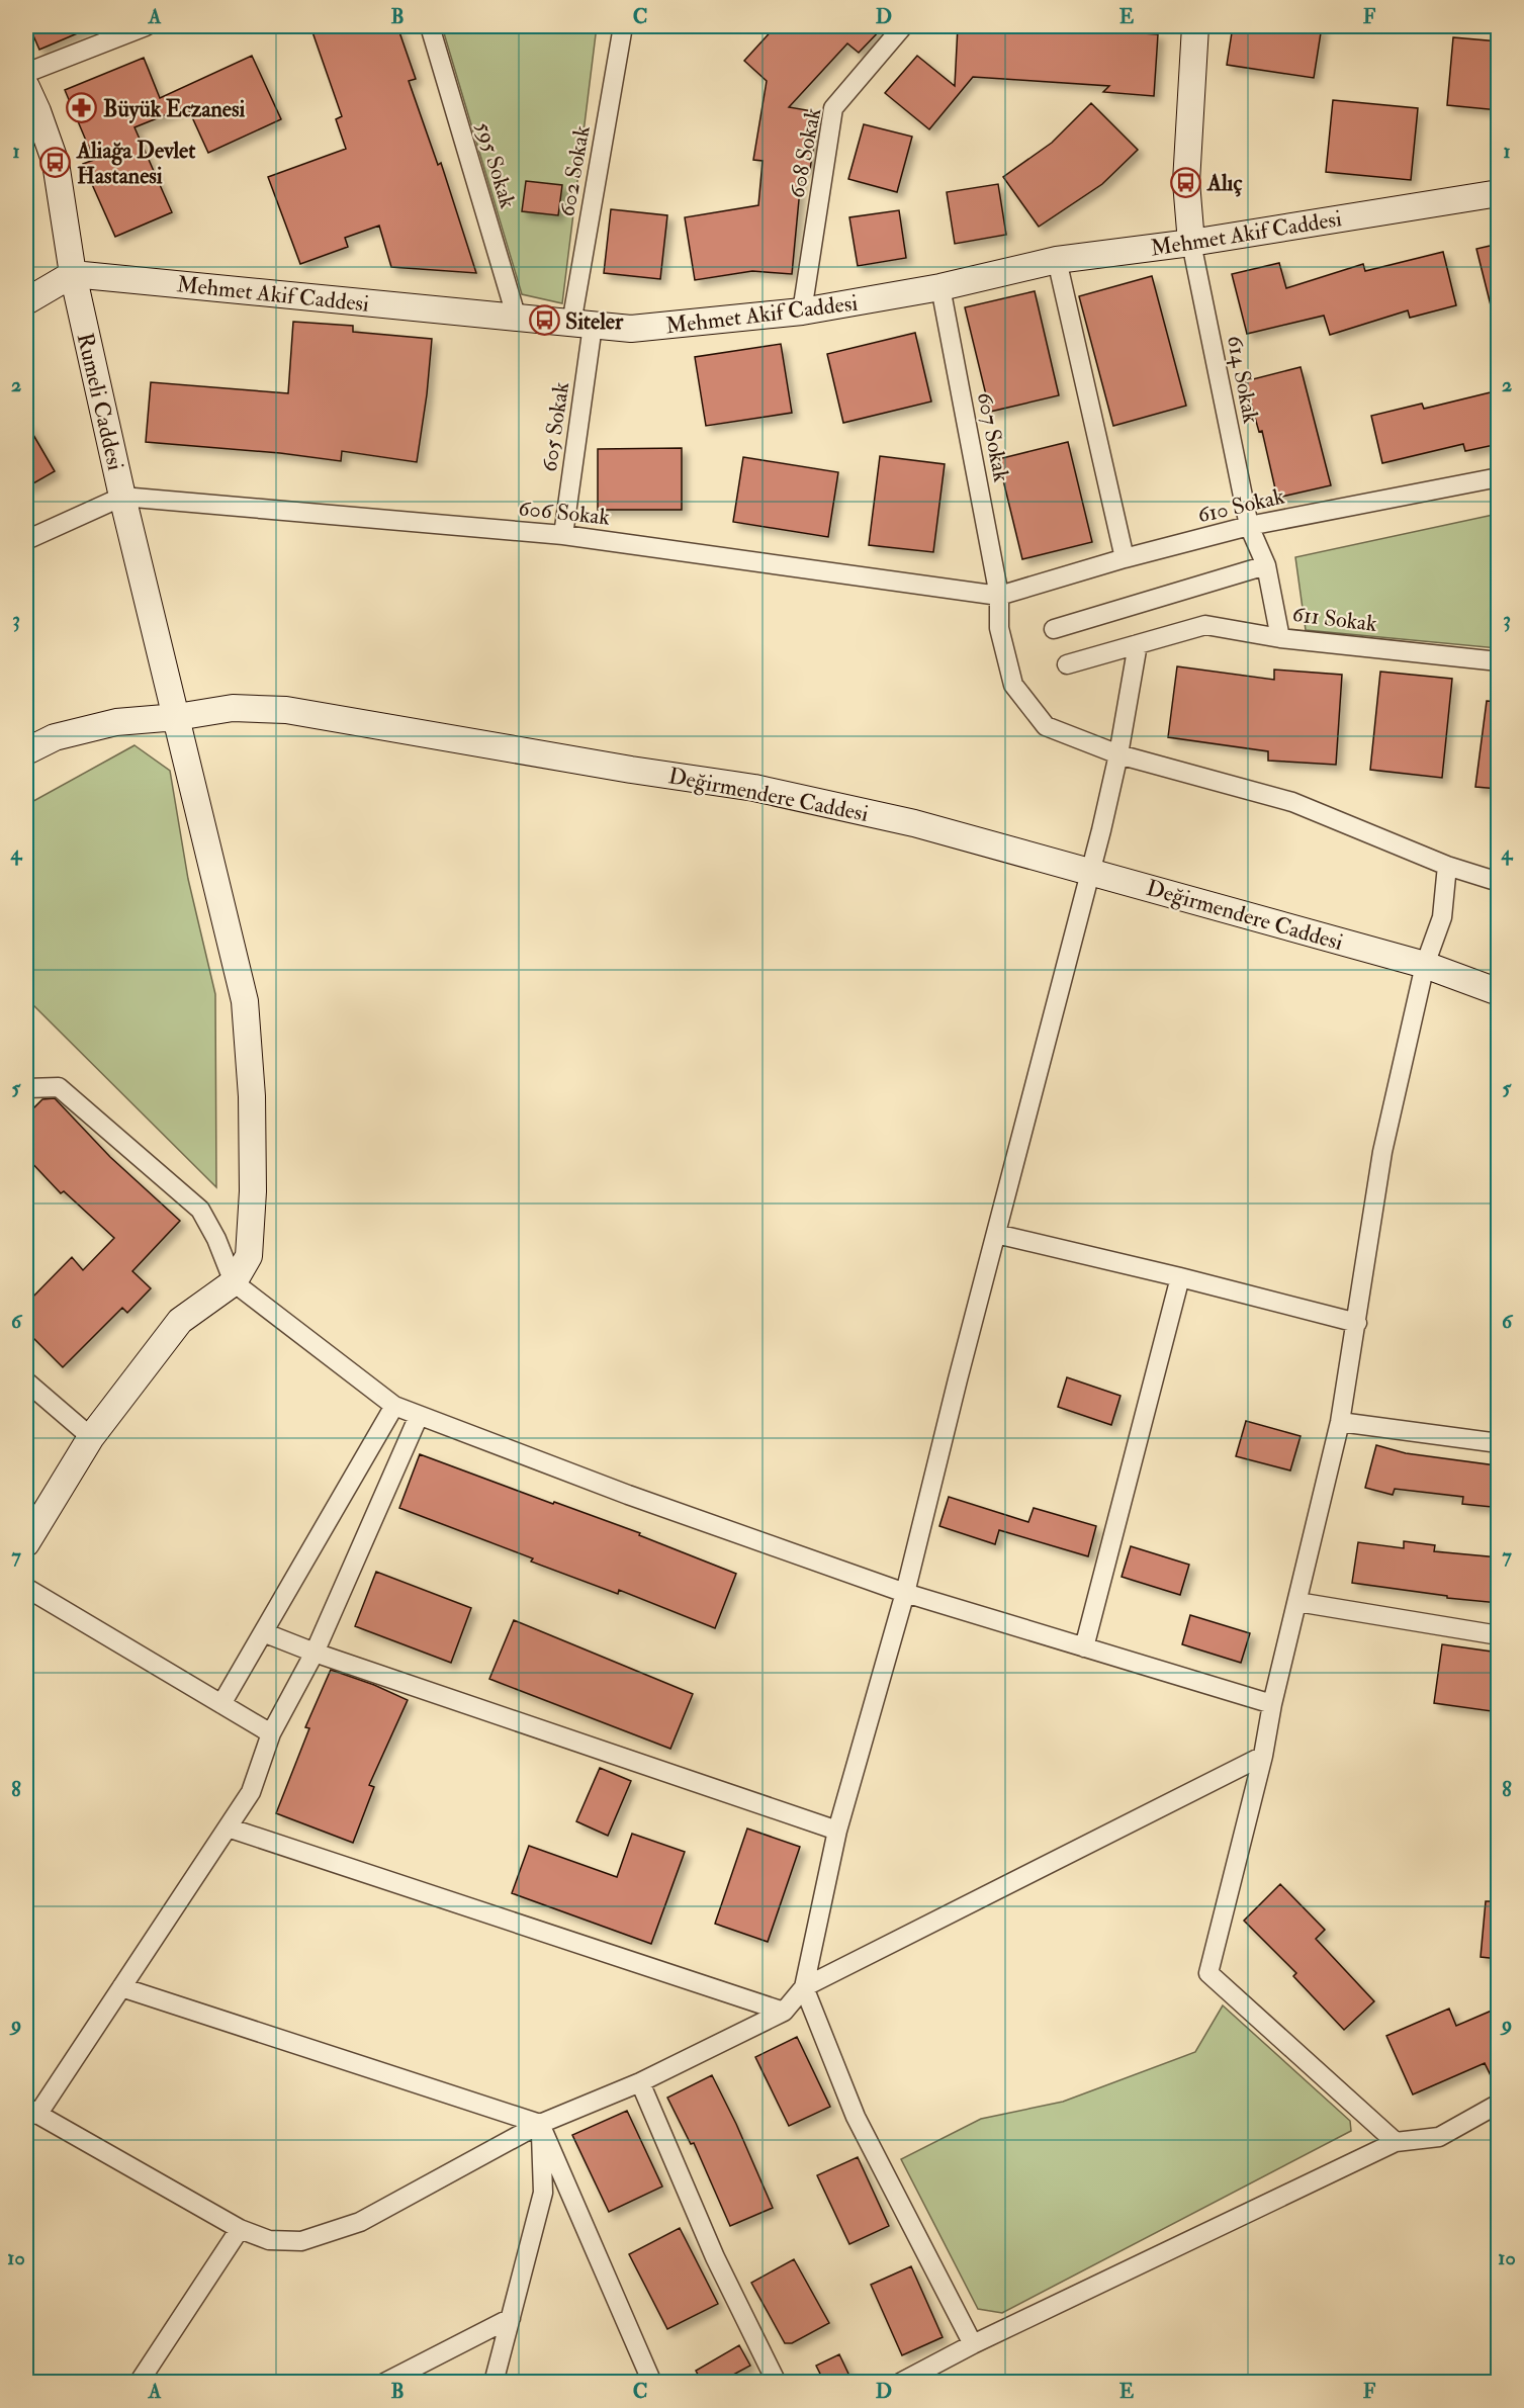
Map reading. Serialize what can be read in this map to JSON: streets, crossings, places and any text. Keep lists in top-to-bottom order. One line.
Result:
{"streets":{"street":["608 Sokak","595 Sokak","602 Sokak","Mehmet Akif Caddesi","614 Sokak","Rumeli Caddesi","605 Sokak","607 Sokak","610 Sokak","606 Sokak","611 Sokak","Değirmendere Caddesi"]},"crossings":[["608 Sokak","Mehmet Akif Caddesi"],["595 Sokak","Mehmet Akif Caddesi"],["602 Sokak","Mehmet Akif Caddesi"],["602 Sokak","605 Sokak"],["Mehmet Akif Caddesi","614 Sokak"],["Mehmet Akif Caddesi","Rumeli Caddesi"],["Mehmet Akif Caddesi","605 Sokak"],["Mehmet Akif Caddesi","607 Sokak"],["614 Sokak","610 Sokak"],["614 Sokak","611 Sokak"],["Rumeli Caddesi","606 Sokak"],["Rumeli Caddesi","Değirmendere Caddesi"],["605 Sokak","606 Sokak"],["607 Sokak","610 Sokak"],["607 Sokak","606 Sokak"],["610 Sokak","606 Sokak"],["610 Sokak","611 Sokak"]],"places":{"pharmacy":["Büyük Eczanesi"],"bus stop":["Aliağa Devlet Hastanesi","Alıç","Siteler"]},"grid":{"columns":["A","B","C","D","E","F"],"rows":["1","2","3","4","5","6","7","8","9","10"]}}
